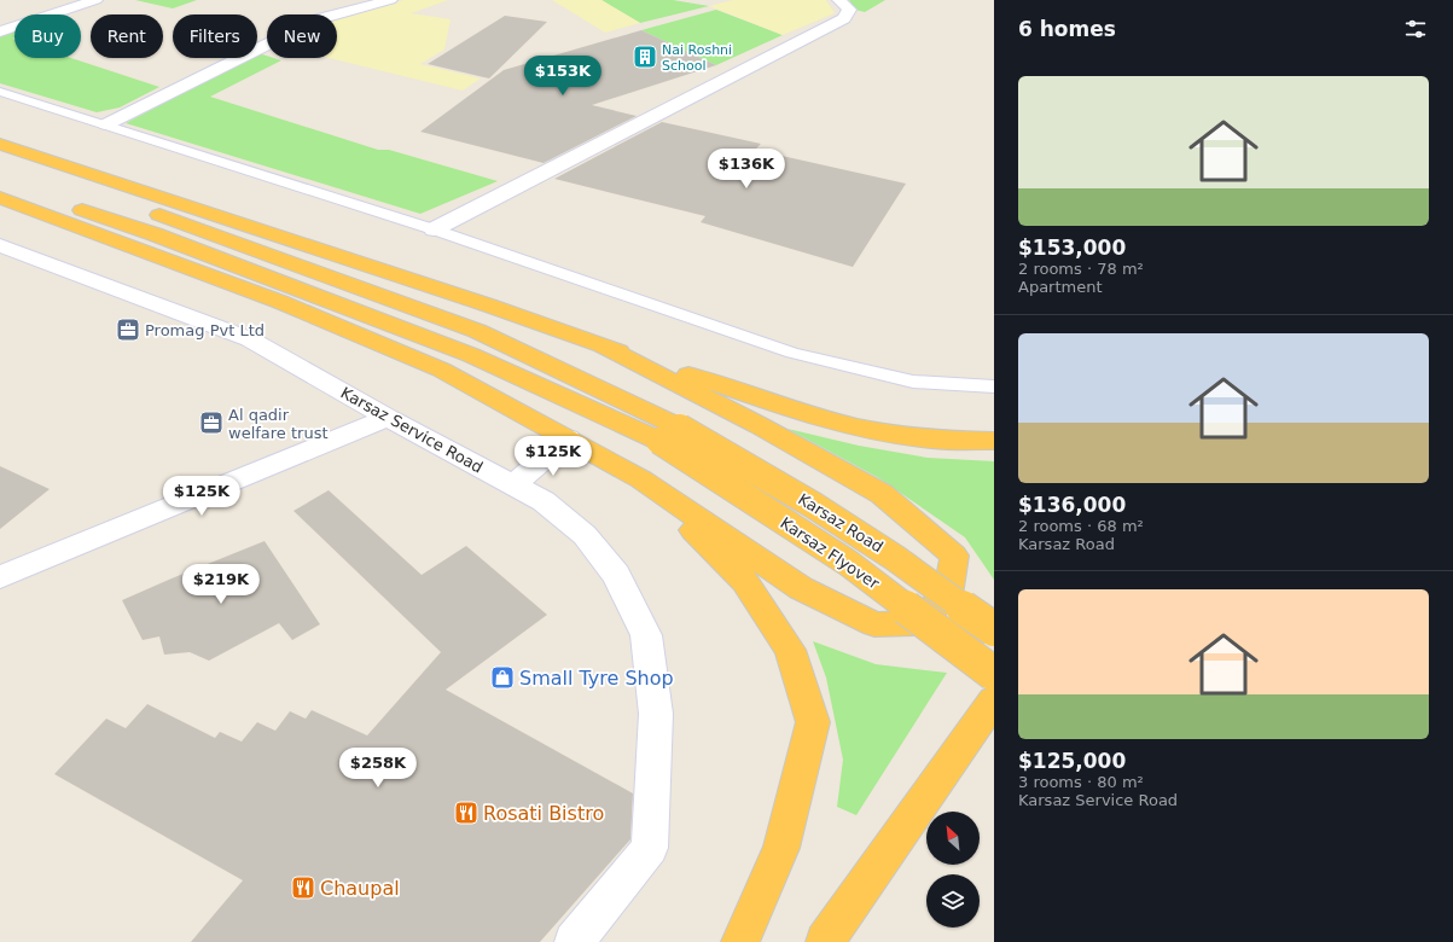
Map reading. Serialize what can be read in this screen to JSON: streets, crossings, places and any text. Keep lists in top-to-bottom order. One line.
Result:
{"streets":{"highway":["Karsaz Road","Karsaz Flyover"],"street":["Karsaz Service Road"]},"crossings":[["Karsaz Road","Karsaz Flyover"]],"places":{"building":["Nai Roshni School"],"office":["Promag Pvt Ltd","Al qadir welfare trust"],"shop":["Small Tyre Shop"],"restaurant":["Rosati Bistro","Chaupal"]},"north":"top left","page":{"heading":"6 homes","chip":["Buy","Rent","Filters","New"],"price":["$153K","$136K","$125K","$125K","$219K","$258K"],"list":[{"name":"$153,000","note":"2 rooms · 78 m² · Apartment"},{"name":"$136,000","note":"2 rooms · 68 m² · Karsaz Road"},{"name":"$125,000","note":"3 rooms · 80 m² · Karsaz Service Road"}]}}
